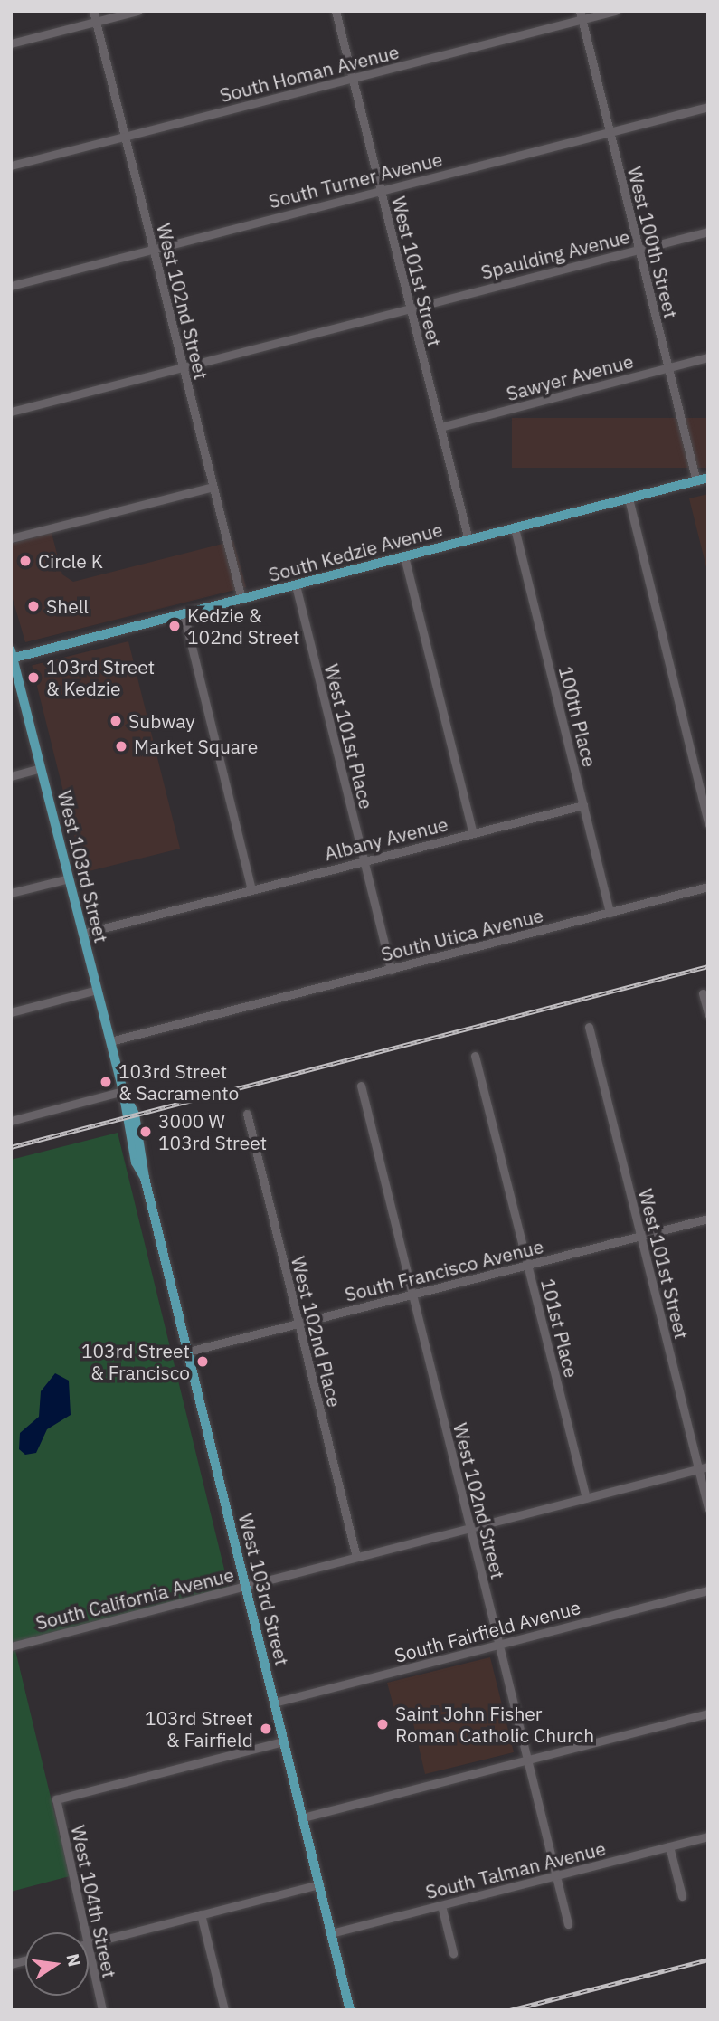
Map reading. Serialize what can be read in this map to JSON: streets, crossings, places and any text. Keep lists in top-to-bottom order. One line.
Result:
{"streets":{"main road":["South Kedzie Avenue","West 103rd Street"],"street":["South Homan Avenue","South Turner Avenue","West 100th Street","Spaulding Avenue","West 101st Street","West 102nd Street","Sawyer Avenue","100th Place","West 101st Place","Albany Avenue","South Utica Avenue","South Francisco Avenue","101st Place","West 102nd Place","South California Avenue","South Fairfield Avenue","South Talman Avenue","West 104th Street"]},"crossings":[["South Homan Avenue","West 100th Street"],["South Homan Avenue","West 101st Street"],["South Homan Avenue","West 102nd Street"],["South Turner Avenue","West 100th Street"],["South Turner Avenue","West 101st Street"],["South Turner Avenue","West 102nd Street"],["West 100th Street","Spaulding Avenue"],["West 100th Street","Sawyer Avenue"],["West 100th Street","South Kedzie Avenue"],["Spaulding Avenue","West 101st Street"],["Spaulding Avenue","West 102nd Street"],["West 101st Street","Sawyer Avenue"],["West 101st Street","South Kedzie Avenue"],["West 101st Street","South Francisco Avenue"],["West 101st Street","South California Avenue"],["West 102nd Street","South Kedzie Avenue"],["West 102nd Street","South Francisco Avenue"],["West 102nd Street","South California Avenue"],["West 102nd Street","South Fairfield Avenue"],["West 102nd Street","South Talman Avenue"],["South Kedzie Avenue","100th Place"],["South Kedzie Avenue","West 101st Place"],["South Kedzie Avenue","West 103rd Street"],["100th Place","Albany Avenue"],["100th Place","South Utica Avenue"],["West 101st Place","Albany Avenue"],["West 101st Place","South Utica Avenue"],["Albany Avenue","West 103rd Street"],["West 103rd Street","South Utica Avenue"],["West 103rd Street","South Francisco Avenue"],["West 103rd Street","South California Avenue"],["West 103rd Street","South Fairfield Avenue"],["West 103rd Street","South Talman Avenue"],["West 103rd Street","West 104th Street"],["South Francisco Avenue","101st Place"],["South Francisco Avenue","West 102nd Place"],["101st Place","South California Avenue"],["West 102nd Place","South California Avenue"]],"places":["Circle K","Shell","Kedzie & 102nd Street","103rd Street & Kedzie","Subway","Market Square","103rd Street & Sacramento","3000 W 103rd Street","103rd Street & Francisco","Saint John Fisher Roman Catholic Church","103rd Street & Fairfield"],"north":"right"}
